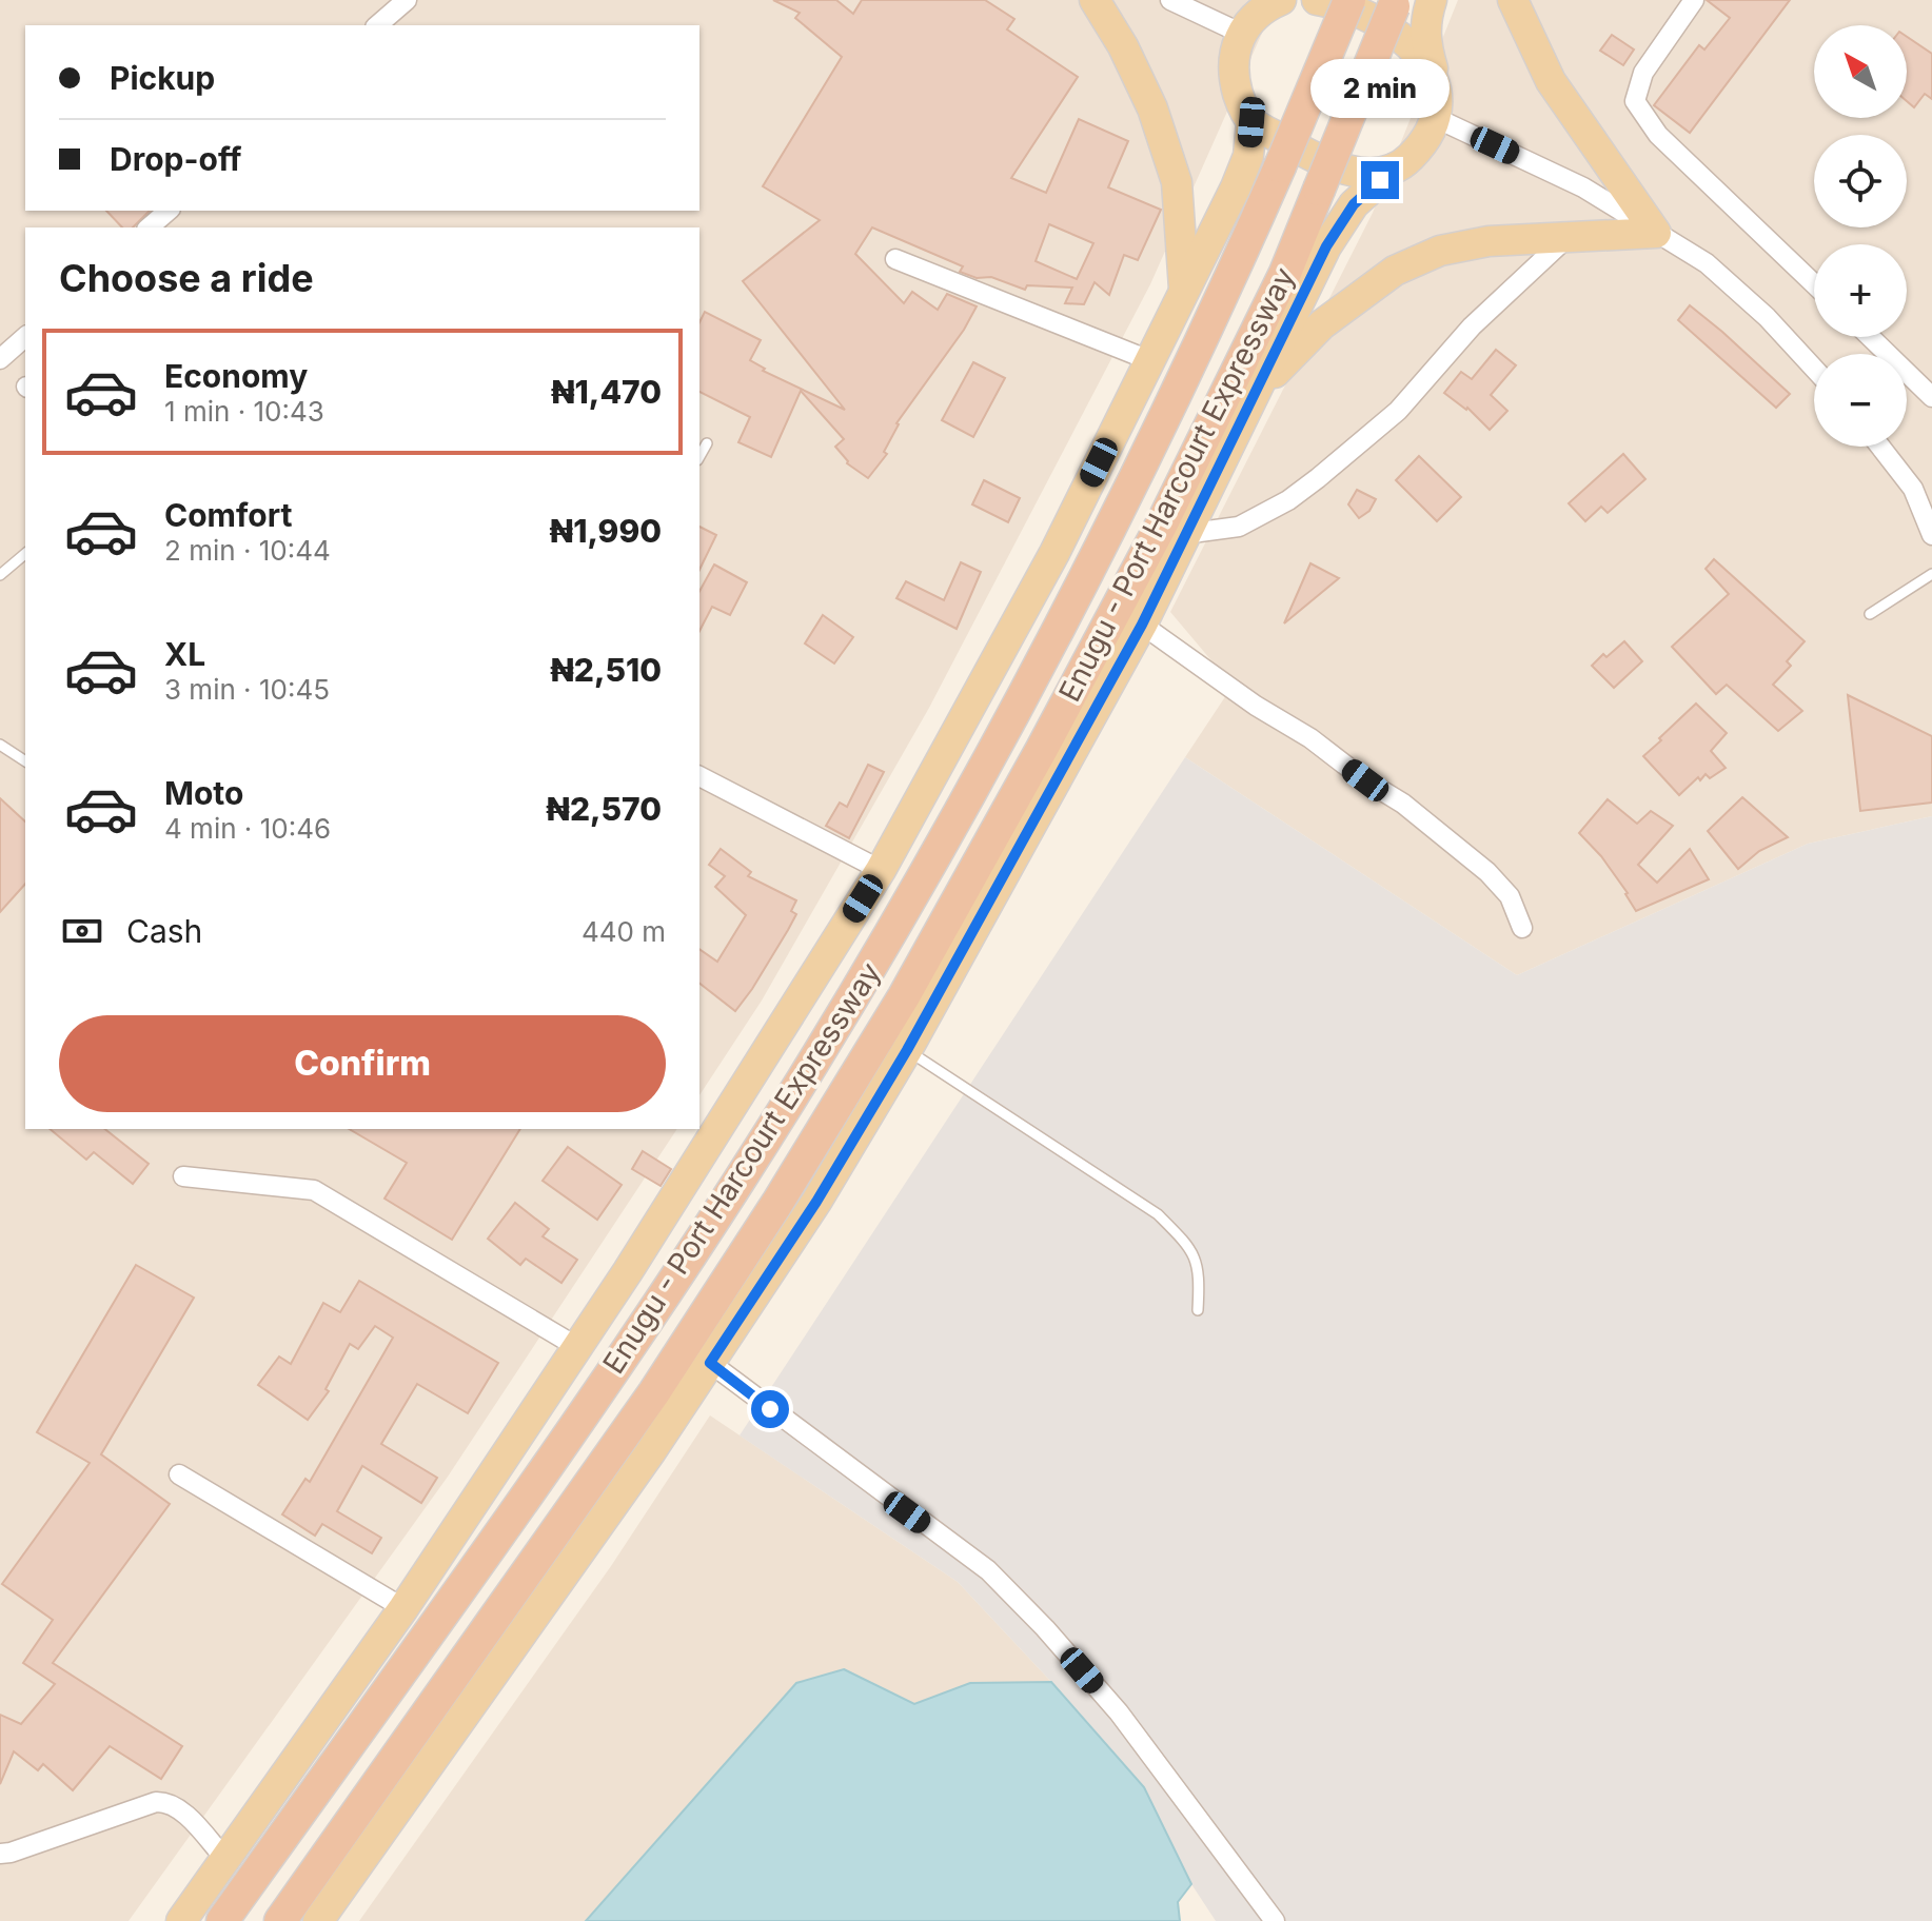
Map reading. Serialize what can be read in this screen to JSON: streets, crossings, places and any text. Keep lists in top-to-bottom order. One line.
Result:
{"streets":{"highway":["Enugu - Port Harcourt Expressway"]},"north":"top left","page":{"map_buttons":["+","−"],"banner":["Pickup","Drop-off"],"bubble":"2 min","heading":"Choose a ride","list":[{"name":"Economy","note":"1 min · 10:43","value":"₦1,470"},{"name":"Comfort","note":"2 min · 10:44","value":"₦1,990"},{"name":"XL","note":"3 min · 10:45","value":"₦2,510"},{"name":"Moto","note":"4 min · 10:46","value":"₦2,570"}],"pay":["Cash","440 m"],"buttons":"Confirm"}}
